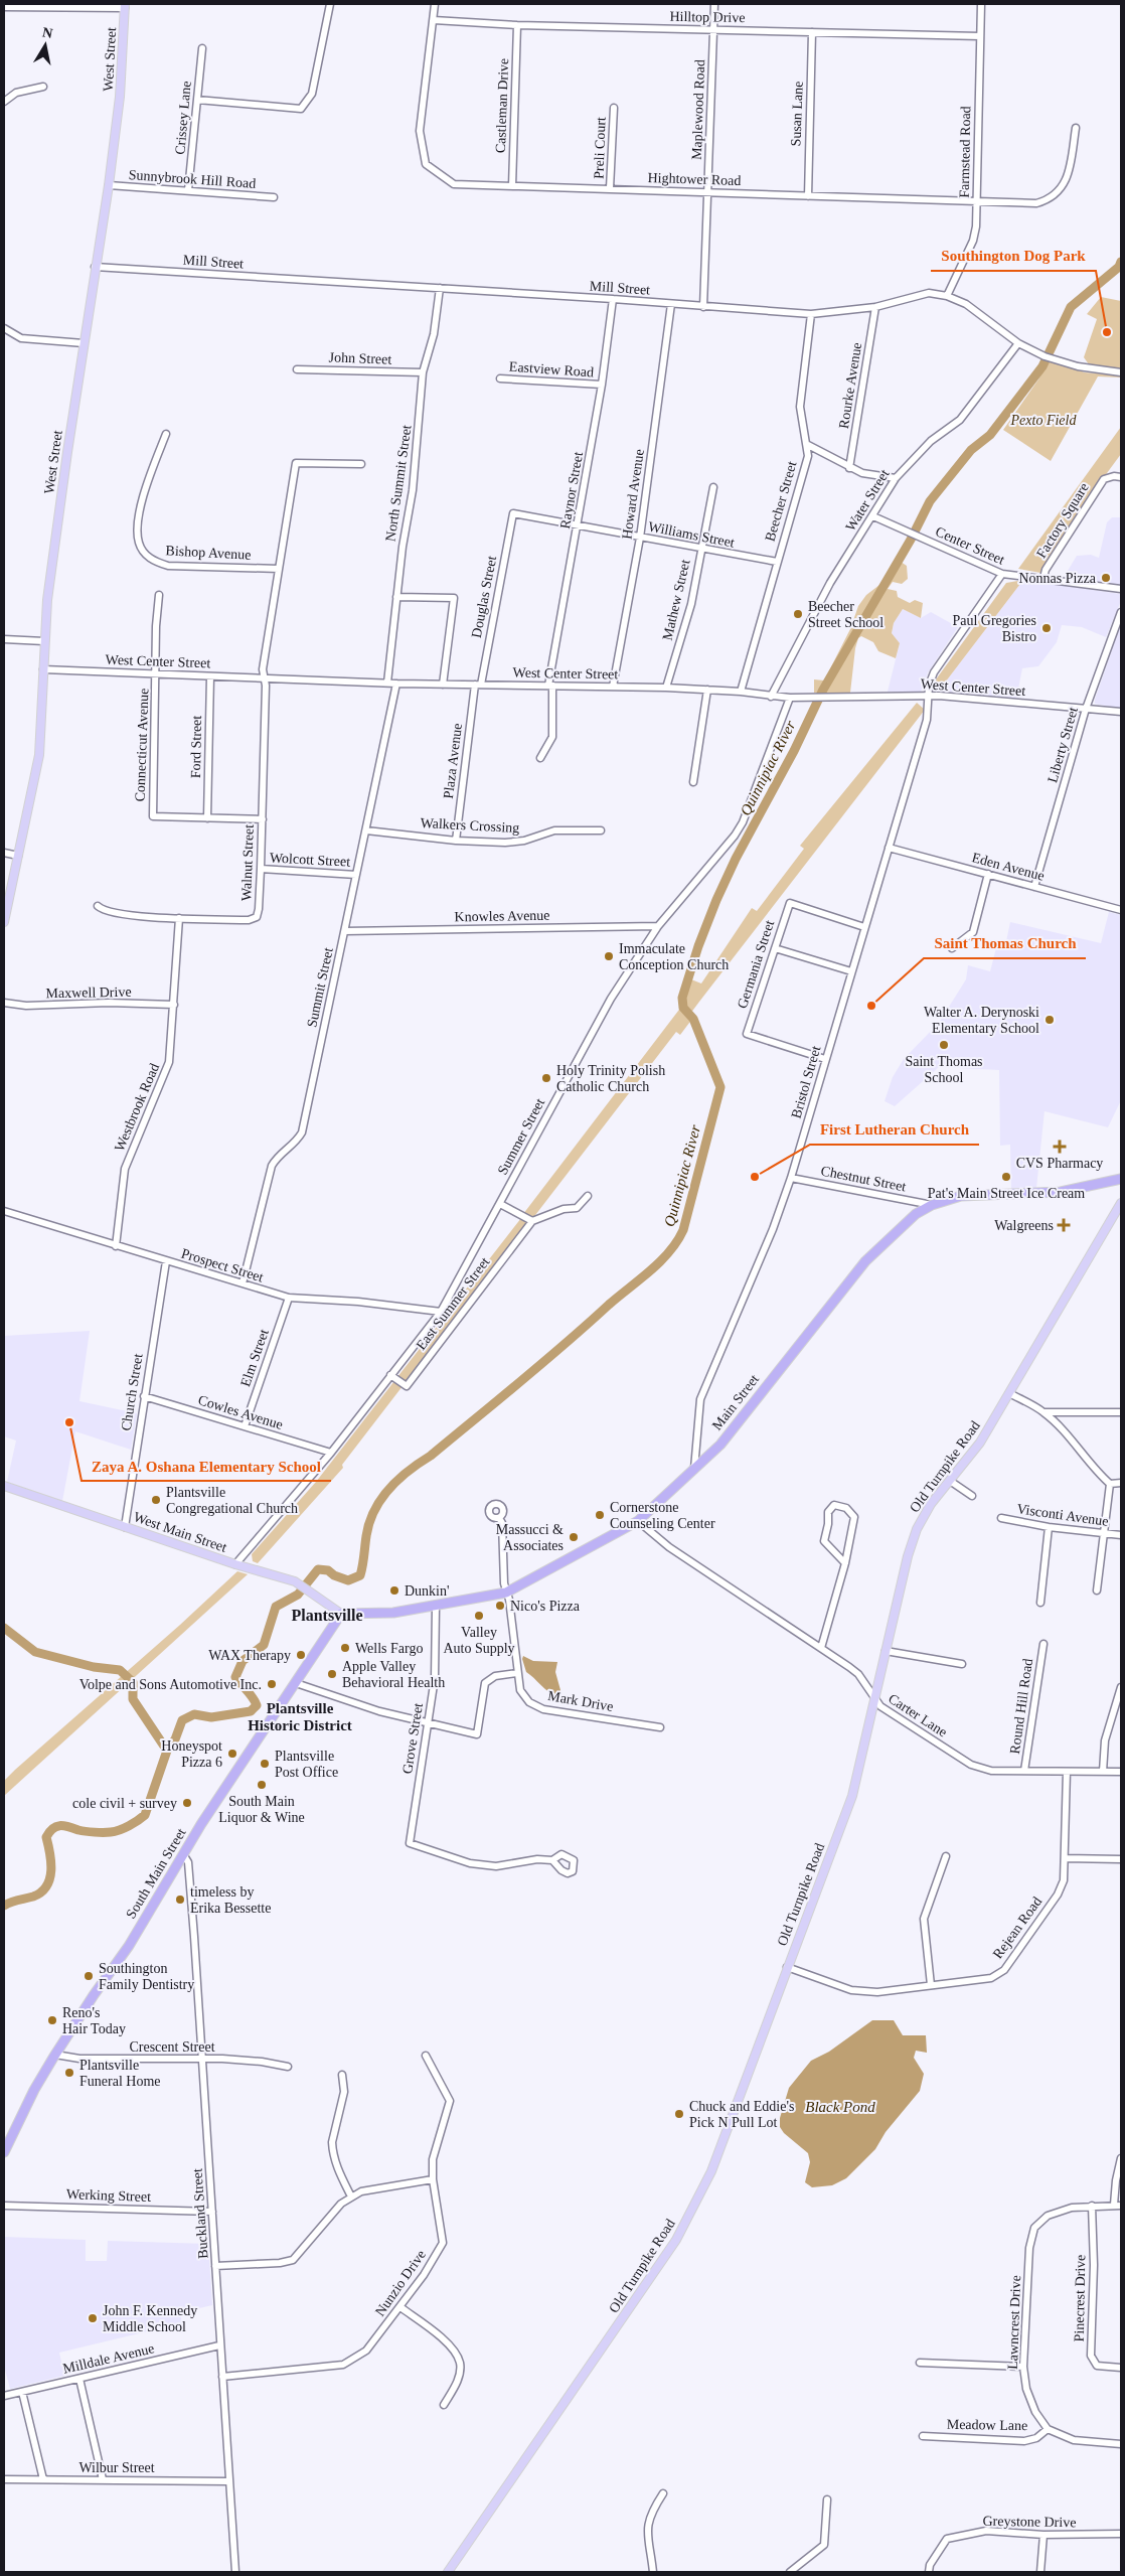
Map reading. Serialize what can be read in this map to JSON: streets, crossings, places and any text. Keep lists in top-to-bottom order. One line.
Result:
{"streets":{"highway":["Main Street","South Main Street"],"main road":["West Street","Old Turnpike Road","West Main Street"],"street":["Hilltop Drive","Castleman Drive","Maplewood Road","Susan Lane","Crissey Lane","Preli Court","Farmstead Road","Sunnybrook Hill Road","Hightower Road","Mill Street","John Street","Eastview Road","Rourke Avenue","North Summit Street","Raynor Street","Howard Avenue","Water Street","Beecher Street","Factory Square","Williams Street","Center Street","Bishop Avenue","Douglas Street","Mathew Street","West Center Street","Connecticut Avenue","Liberty Street","Ford Street","Plaza Avenue","Walkers Crossing","Wolcott Street","Walnut Street","Eden Avenue","Knowles Avenue","Germania Street","Summit Street","Maxwell Drive","Bristol Street","Westbrook Road","Summer Street","Chestnut Street","Prospect Street","East Summer Street","Elm Street","Church Street","Cowles Avenue","Visconti Avenue","Mark Drive","Round Hill Road","Carter Lane","Grove Street","Rejean Road","Crescent Street","Werking Street","Buckland Street","Nunzio Drive","Pinecrest Drive","Lawncrest Drive","Milldale Avenue","Meadow Lane","Wilbur Street","Greystone Drive"]},"crossings":[["Hilltop Drive","Castleman Drive"],["Hilltop Drive","Maplewood Road"],["Hilltop Drive","Susan Lane"],["Hilltop Drive","Farmstead Road"],["Hilltop Drive","Hightower Road"],["West Street","Sunnybrook Hill Road"],["West Street","Mill Street"],["West Street","West Center Street"],["Castleman Drive","Hightower Road"],["Maplewood Road","Hightower Road"],["Maplewood Road","Mill Street"],["Susan Lane","Hightower Road"],["Crissey Lane","Sunnybrook Hill Road"],["Preli Court","Hightower Road"],["Farmstead Road","Hightower Road"],["Farmstead Road","Mill Street"],["Mill Street","Rourke Avenue"],["Mill Street","North Summit Street"],["Mill Street","Raynor Street"],["Mill Street","Howard Avenue"],["Mill Street","Water Street"],["Mill Street","Beecher Street"],["John Street","North Summit Street"],["Eastview Road","Raynor Street"],["North Summit Street","West Center Street"],["Raynor Street","Williams Street"],["Raynor Street","West Center Street"],["Howard Avenue","Williams Street"],["Howard Avenue","West Center Street"],["Water Street","Center Street"],["Water Street","West Center Street"],["Beecher Street","Williams Street"],["Beecher Street","West Center Street"],["Factory Square","Center Street"],["Williams Street","Douglas Street"],["Williams Street","Mathew Street"],["Center Street","Bristol Street"],["Bishop Avenue","Walnut Street"],["Douglas Street","West Center Street"],["Douglas Street","Plaza Avenue"],["Mathew Street","West Center Street"],["West Center Street","Connecticut Avenue"],["West Center Street","Liberty Street"],["West Center Street","Ford Street"],["West Center Street","Plaza Avenue"],["West Center Street","Walnut Street"],["West Center Street","Summit Street"],["West Center Street","Bristol Street"],["West Center Street","Summer Street"],["Connecticut Avenue","Ford Street"],["Liberty Street","Eden Avenue"],["Plaza Avenue","Walkers Crossing"],["Walkers Crossing","Summit Street"],["Wolcott Street","Walnut Street"],["Wolcott Street","Summit Street"],["Walnut Street","Westbrook Road"],["Eden Avenue","Bristol Street"],["Knowles Avenue","Summit Street"],["Knowles Avenue","Summer Street"],["Germania Street","Bristol Street"],["Summit Street","Prospect Street"],["Maxwell Drive","Westbrook Road"],["Bristol Street","Chestnut Street"],["Bristol Street","Main Street"],["Westbrook Road","Prospect Street"],["Summer Street","Prospect Street"],["Summer Street","East Summer Street"],["Summer Street","Cowles Avenue"],["Summer Street","West Main Street"],["Chestnut Street","Main Street"],["Prospect Street","Elm Street"],["Prospect Street","Church Street"],["Elm Street","Cowles Avenue"],["Church Street","Cowles Avenue"],["Church Street","West Main Street"],["Main Street","West Main Street"],["Main Street","Mark Drive"],["Main Street","Carter Lane"],["Main Street","Grove Street"],["Main Street","South Main Street"],["Old Turnpike Road","Carter Lane"],["Old Turnpike Road","Rejean Road"],["West Main Street","South Main Street"],["Round Hill Road","Carter Lane"],["Carter Lane","Rejean Road"],["South Main Street","Crescent Street"],["South Main Street","Buckland Street"],["Crescent Street","Buckland Street"],["Werking Street","Buckland Street"],["Buckland Street","Nunzio Drive"],["Buckland Street","Milldale Avenue"],["Buckland Street","Wilbur Street"],["Pinecrest Drive","Lawncrest Drive"],["Lawncrest Drive","Meadow Lane"]],"districts":["Plantsville","Plantsville Historic District"],"water":["Quinnipiac River","Black Pond"],"parks":["Pexto Field"],"places":{"other":["Southington Dog Park","Nonnas Pizza","Beecher Street School","Paul Gregories Bistro","Immaculate Conception Church","Saint Thomas Church","Walter A. Derynoski Elementary School","Saint Thomas School","Holy Trinity Polish Catholic Church","First Lutheran Church","Pat's Main Street Ice Cream","Zaya A. Oshana Elementary School","Plantsville Congregational Church","Cornerstone Counseling Center","Massucci & Associates","Dunkin'","Nico's Pizza","Valley Auto Supply","Wells Fargo","WAX Therapy","Apple Valley Behavioral Health","Volpe and Sons Automotive Inc.","Honeyspot Pizza 6","Plantsville Post Office","South Main Liquor & Wine","cole civil + survey","timeless by Erika Bessette","Southington Family Dentistry","Reno's Hair Today","Plantsville Funeral Home","Chuck and Eddie's Pick N Pull Lot","John F. Kennedy Middle School"],"health":["CVS Pharmacy","Walgreens"]},"north":"top"}
